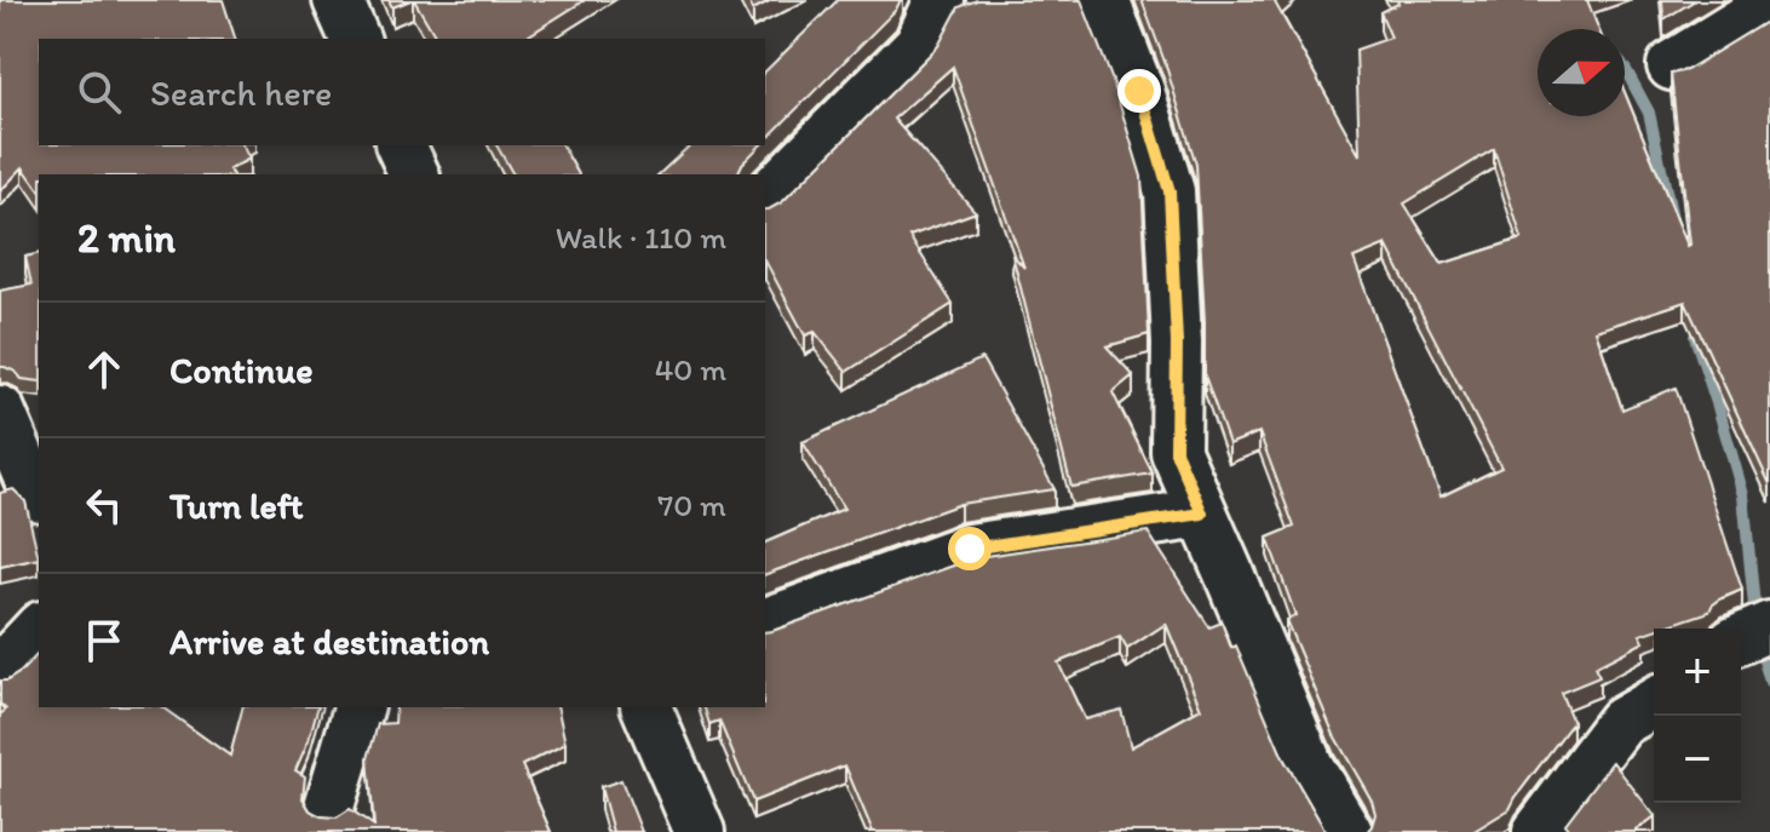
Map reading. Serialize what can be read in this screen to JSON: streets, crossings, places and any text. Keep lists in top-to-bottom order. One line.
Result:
{"north":"right","page":{"search":"Search here","heading":["2 min","Walk · 110 m"],"list":[["Continue","40 m"],["Turn left","70 m"],"Arrive at destination"],"map_buttons":["+","−"]}}
